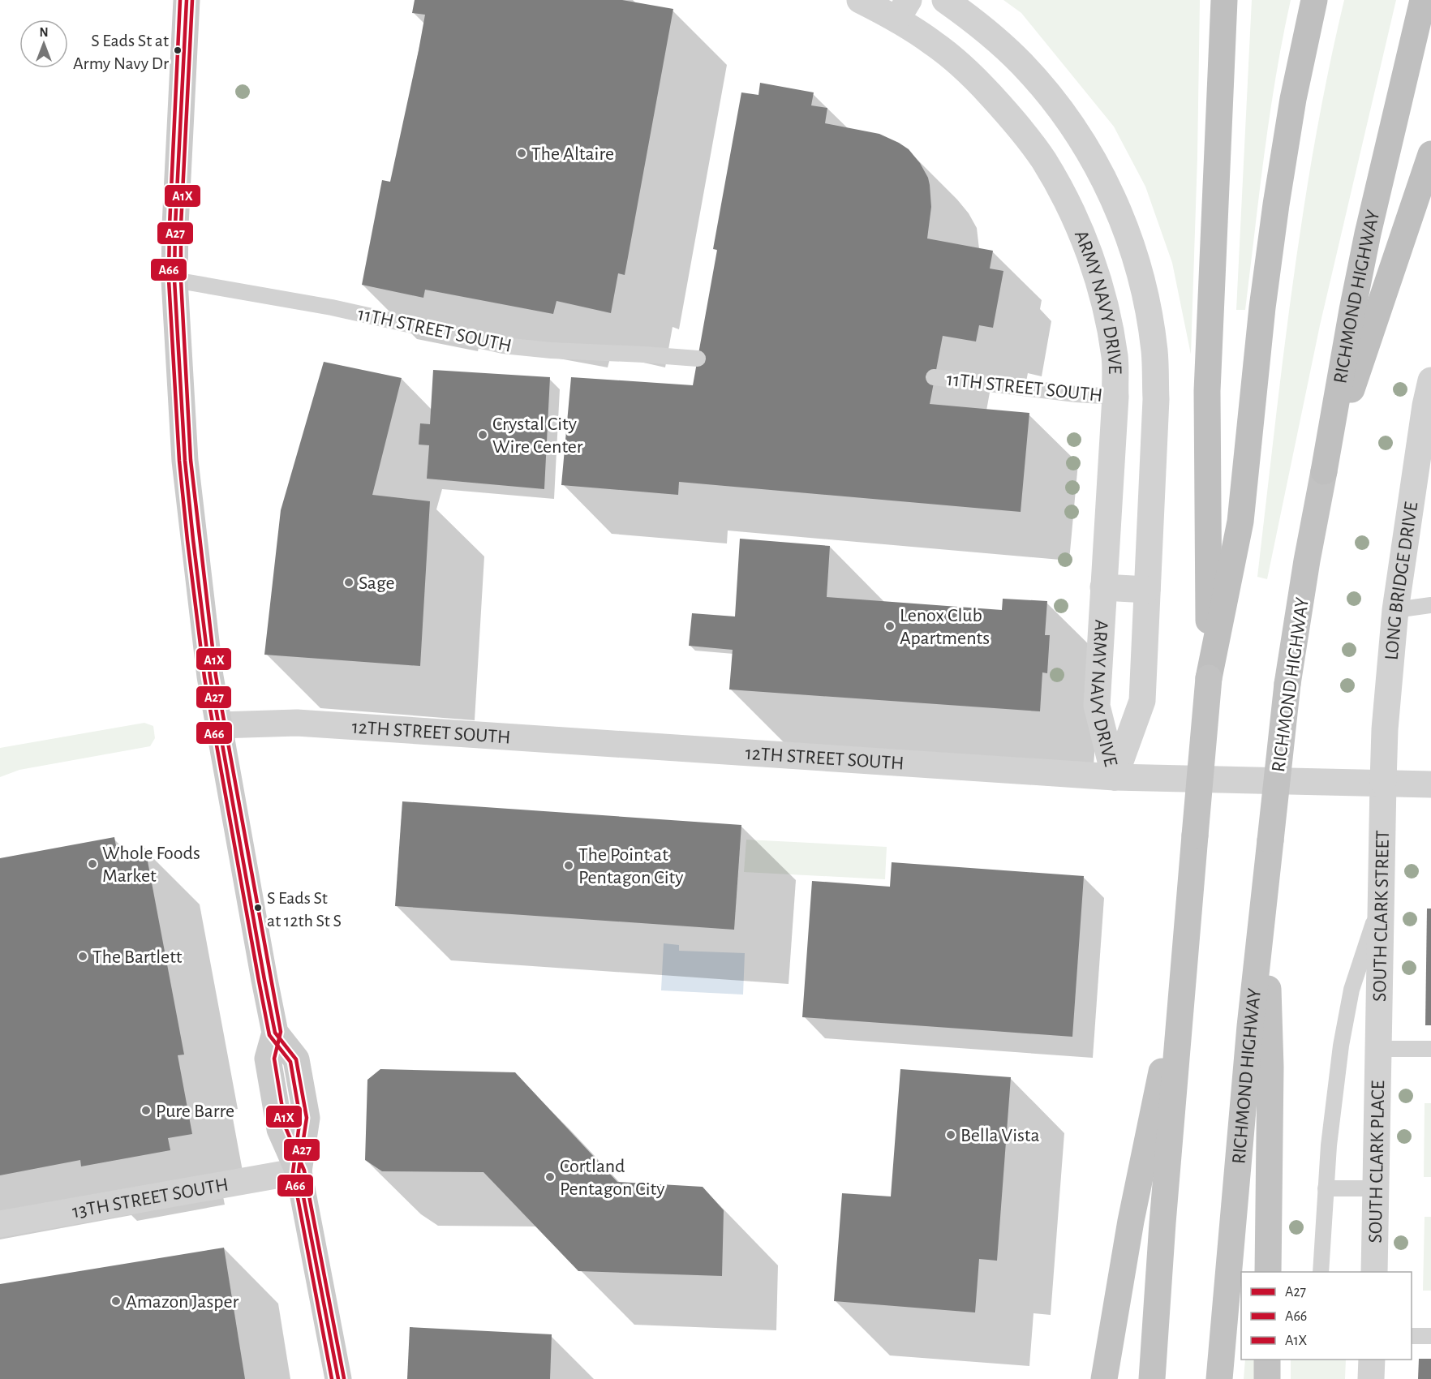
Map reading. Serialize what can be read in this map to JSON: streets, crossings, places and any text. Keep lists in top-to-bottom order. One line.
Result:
{"streets":{"highway":["RICHMOND HIGHWAY"],"street":["ARMY NAVY DRIVE","LONG BRIDGE DRIVE","12TH STREET SOUTH","SOUTH CLARK STREET","SOUTH CLARK PLACE","13TH STREET SOUTH"],"lane":["11TH STREET SOUTH"]},"crossings":[["ARMY NAVY DRIVE","11TH STREET SOUTH"],["ARMY NAVY DRIVE","12TH STREET SOUTH"],["LONG BRIDGE DRIVE","12TH STREET SOUTH"],["LONG BRIDGE DRIVE","SOUTH CLARK STREET"],["12TH STREET SOUTH","SOUTH CLARK STREET"],["SOUTH CLARK STREET","SOUTH CLARK PLACE"]],"places":["S Eads St at Army Navy Dr","The Altaire","Crystal City Wire Center","Sage","Lenox Club Apartments","Whole Foods Market","The Point at Pentagon City","S Eads St at 12th St S","The Bartlett","Pure Barre","Bella Vista","Cortland Pentagon City","Amazon Jasper"],"lines":["transit line A27","transit line A66","transit line A1X"],"legend":["A27","A66","A1X"],"north":"top"}
